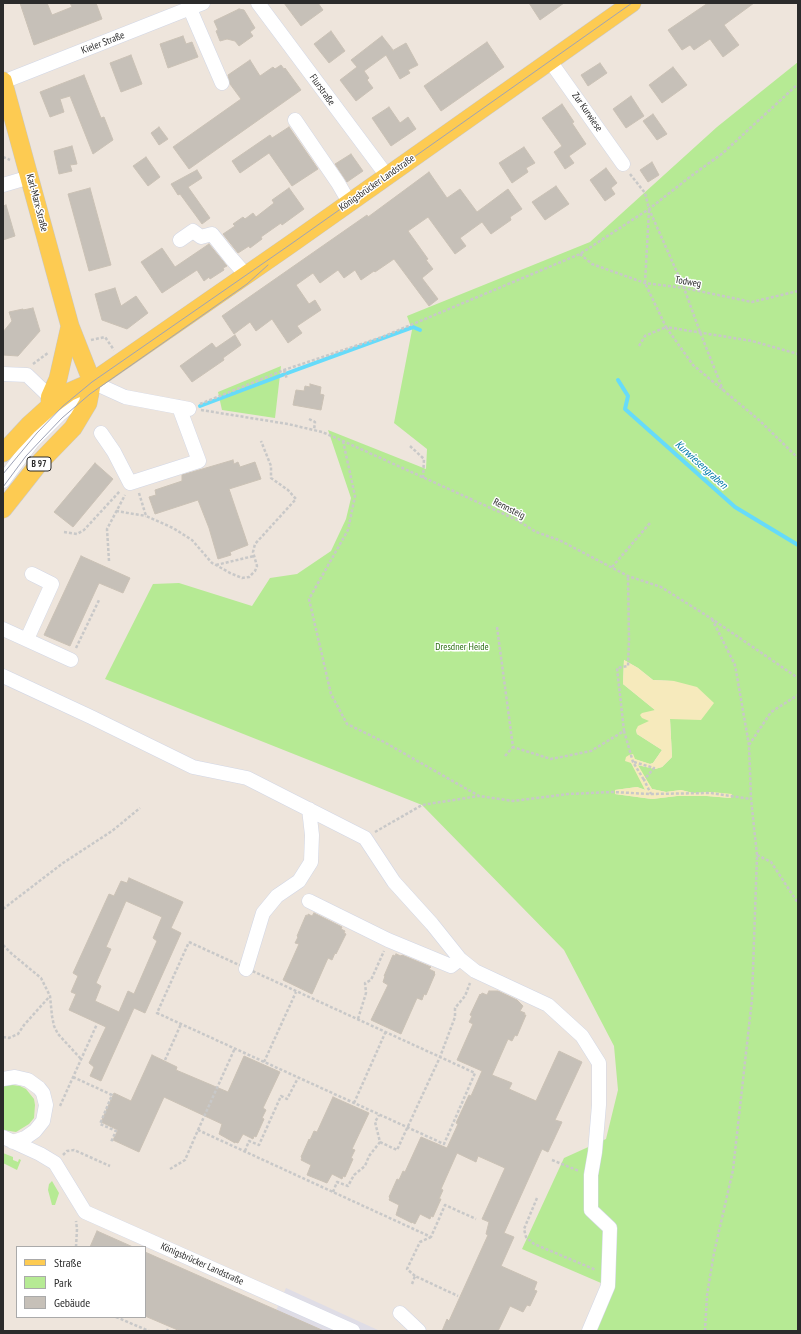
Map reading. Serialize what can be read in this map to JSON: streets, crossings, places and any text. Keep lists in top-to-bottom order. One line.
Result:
{"streets":{"main road":["Königsbrücker Landstraße","Karl-Marx-Straße","B 97"],"street":["Kieler Straße","Flurstraße","Zur Kurwiese"],"path":["Todweg","Rennsteig"]},"crossings":[["Kieler Straße","Karl-Marx-Straße"],["Flurstraße","Königsbrücker Landstraße"],["Zur Kurwiese","Königsbrücker Landstraße"],["Königsbrücker Landstraße","Karl-Marx-Straße"],["Königsbrücker Landstraße","B 97"],["Karl-Marx-Straße","B 97"]],"water":["Kurwiesengraben"],"parks":["Dresdner Heide"],"legend":["Straße","Park","Gebäude"]}
